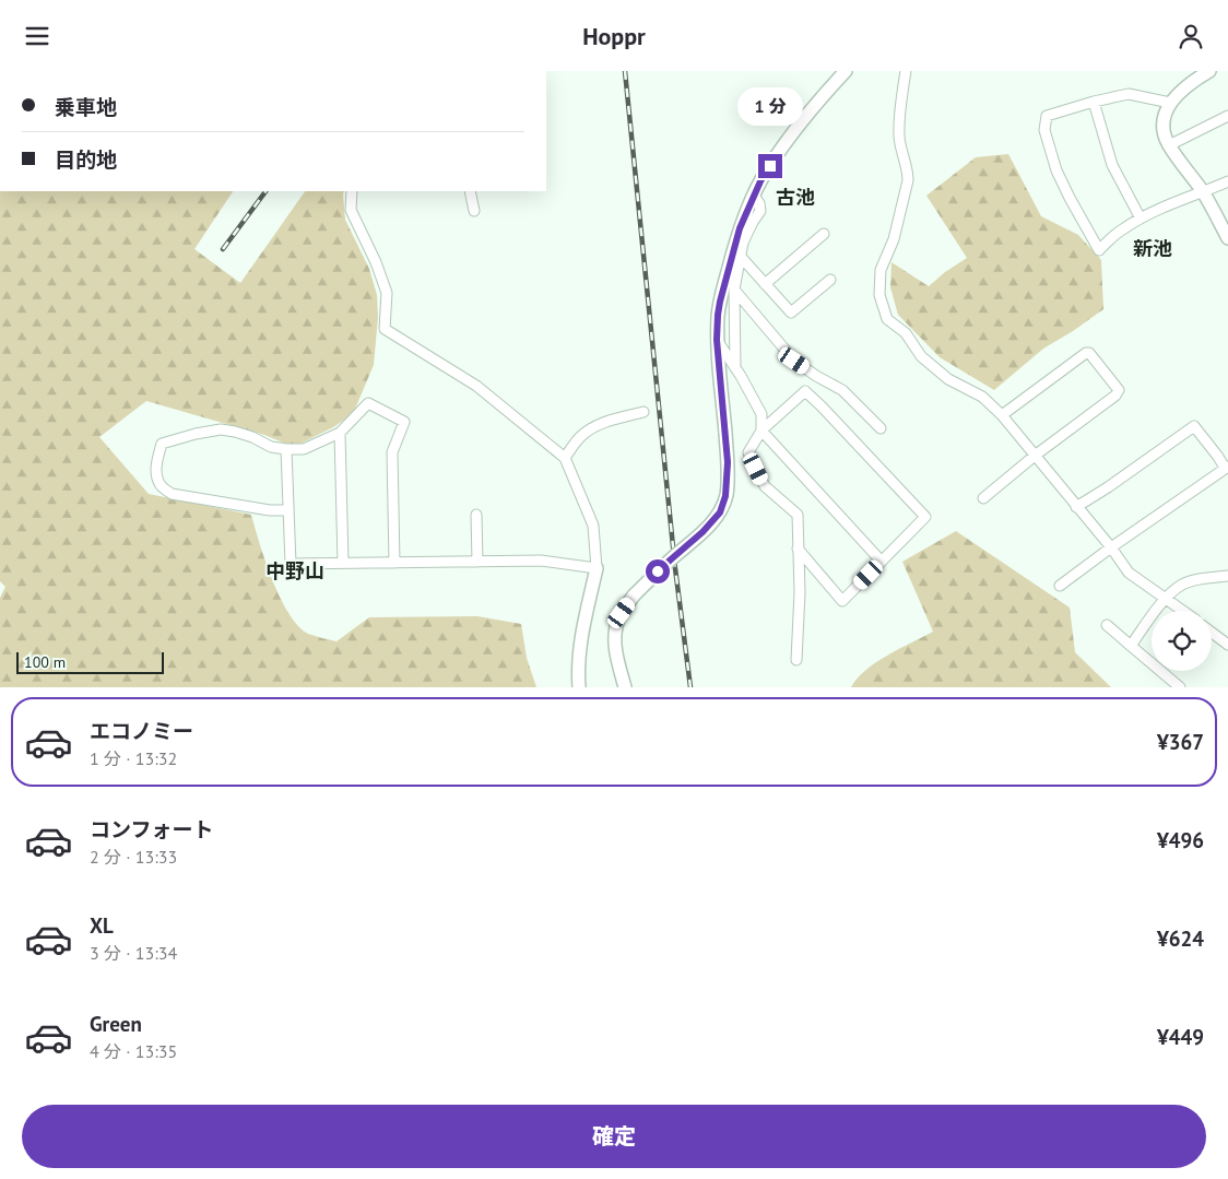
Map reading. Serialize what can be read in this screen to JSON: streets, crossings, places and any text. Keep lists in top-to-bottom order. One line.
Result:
{"districts":["古池","新池","中野山"],"scale_bar":"100 m","page":{"header":"Hoppr","banner":["乗車地","目的地"],"bubble":"1 分","scale":"100 m","list":[{"name":"エコノミー","note":"1 分 · 13:32","value":"¥367"},{"name":"コンフォート","note":"2 分 · 13:33","value":"¥496"},{"name":"XL","note":"3 分 · 13:34","value":"¥624"},{"name":"Green","note":"4 分 · 13:35","value":"¥449"}],"buttons":"確定"}}
